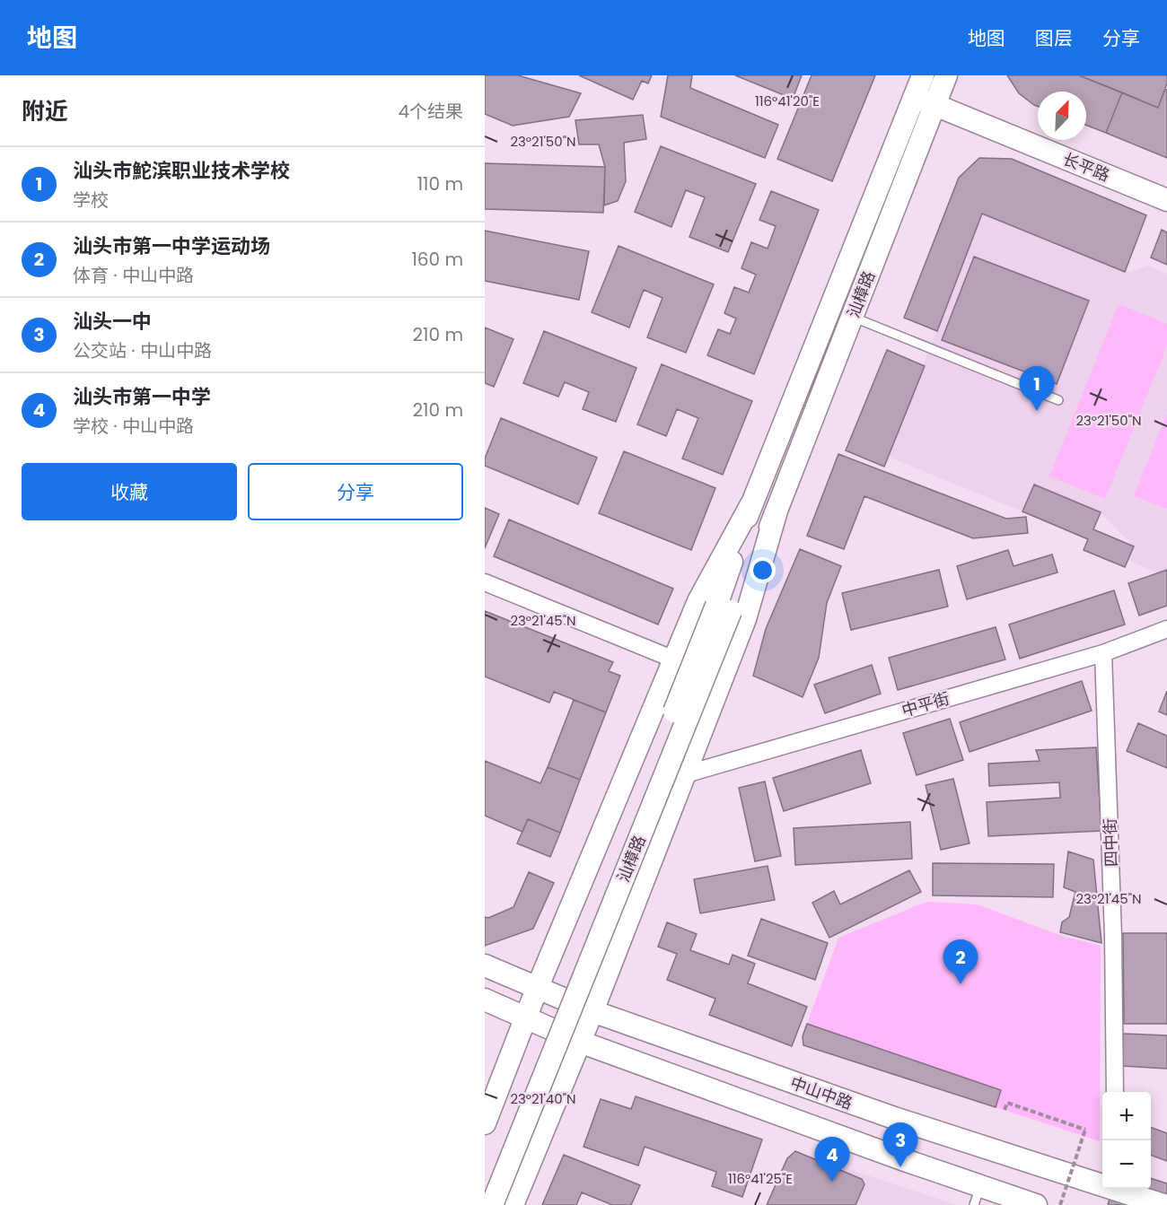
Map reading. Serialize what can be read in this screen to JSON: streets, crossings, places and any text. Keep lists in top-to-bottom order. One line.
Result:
{"streets":{"street":["长平路","汕樟路","中平街","四中街","中山中路"]},"crossings":[["长平路","汕樟路"],["汕樟路","中平街"],["汕樟路","中山中路"],["中平街","四中街"]],"north":"top right","page":{"header":"地图","nav":["地图","图层","分享"],"heading":["附近","4个结果"],"list":[{"mark":"1","name":"汕头市鮀滨职业技术学校","note":"学校","value":"110 m"},{"mark":"2","name":"汕头市第一中学运动场","note":"体育 · 中山中路","value":"160 m"},{"mark":"3","name":"汕头一中","note":"公交站 · 中山中路","value":"210 m"},{"mark":"4","name":"汕头市第一中学","note":"学校 · 中山中路","value":"210 m"}],"pins":["1","2","3","4"],"buttons":["收藏","分享"],"map_buttons":["+","−"]},"coordinates":["116°41'20\"E","23°21'50\"N","23°21'45\"N","23°21'40\"N","116°41'25\"E"]}
